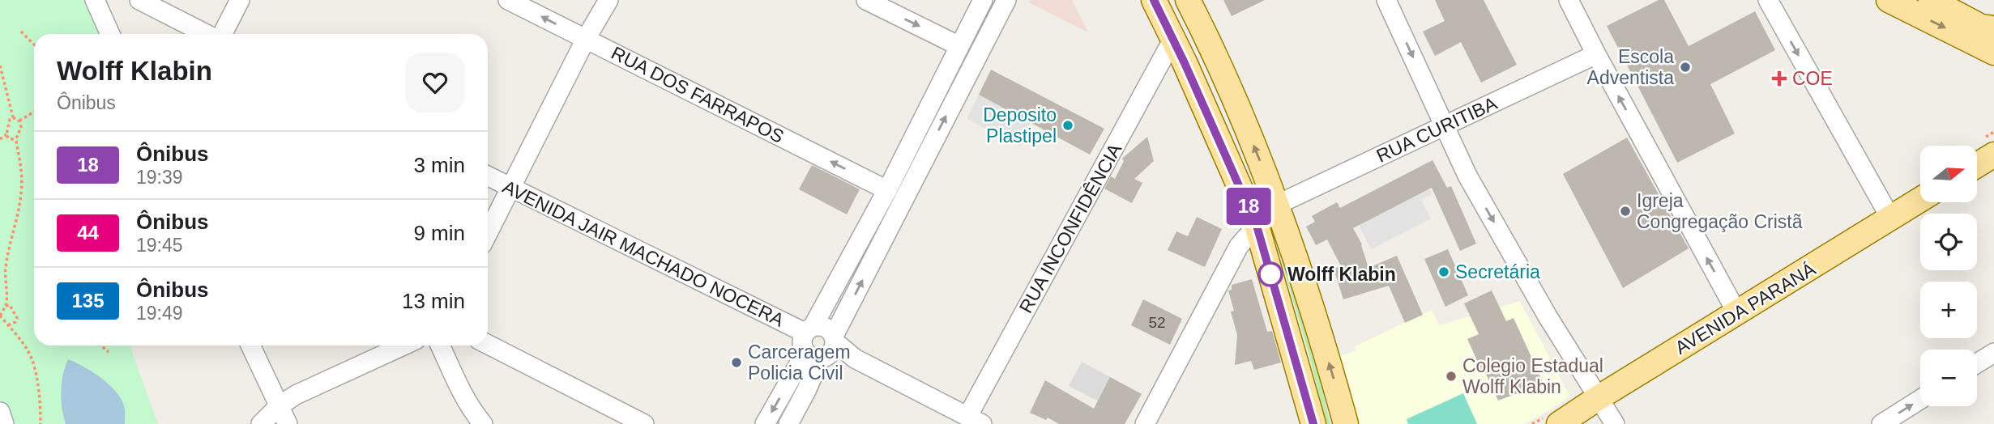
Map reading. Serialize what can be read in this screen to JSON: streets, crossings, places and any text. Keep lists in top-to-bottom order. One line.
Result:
{"streets":{"main road":["AVENIDA PARANÁ"],"street":["RUA DOS FARRAPOS","RUA CURITIBA","RUA INCONFIDÊNCIA","AVENIDA JAIR MACHADO NOCERA"]},"one_way":["RUA DOS FARRAPOS"],"places":{"other":["Escola Adventista","Deposito Plastipel","Igreja Congregação Cristã","Secretária","Wolff Klabin","Carceragem Policia Civil","Colegio Estadual Wolff Klabin"],"health":["COE"]},"lines":["bus line 18"],"house_numbers":["52"],"north":"right","page":{"on_map":"18","heading":["Wolff Klabin","Ônibus"],"list":[{"mark":"18","name":"Ônibus","note":"19:39","value":"3 min"},{"mark":"44","name":"Ônibus","note":"19:45","value":"9 min"},{"mark":"135","name":"Ônibus","note":"19:49","value":"13 min"}],"map_buttons":["+","−"]}}
